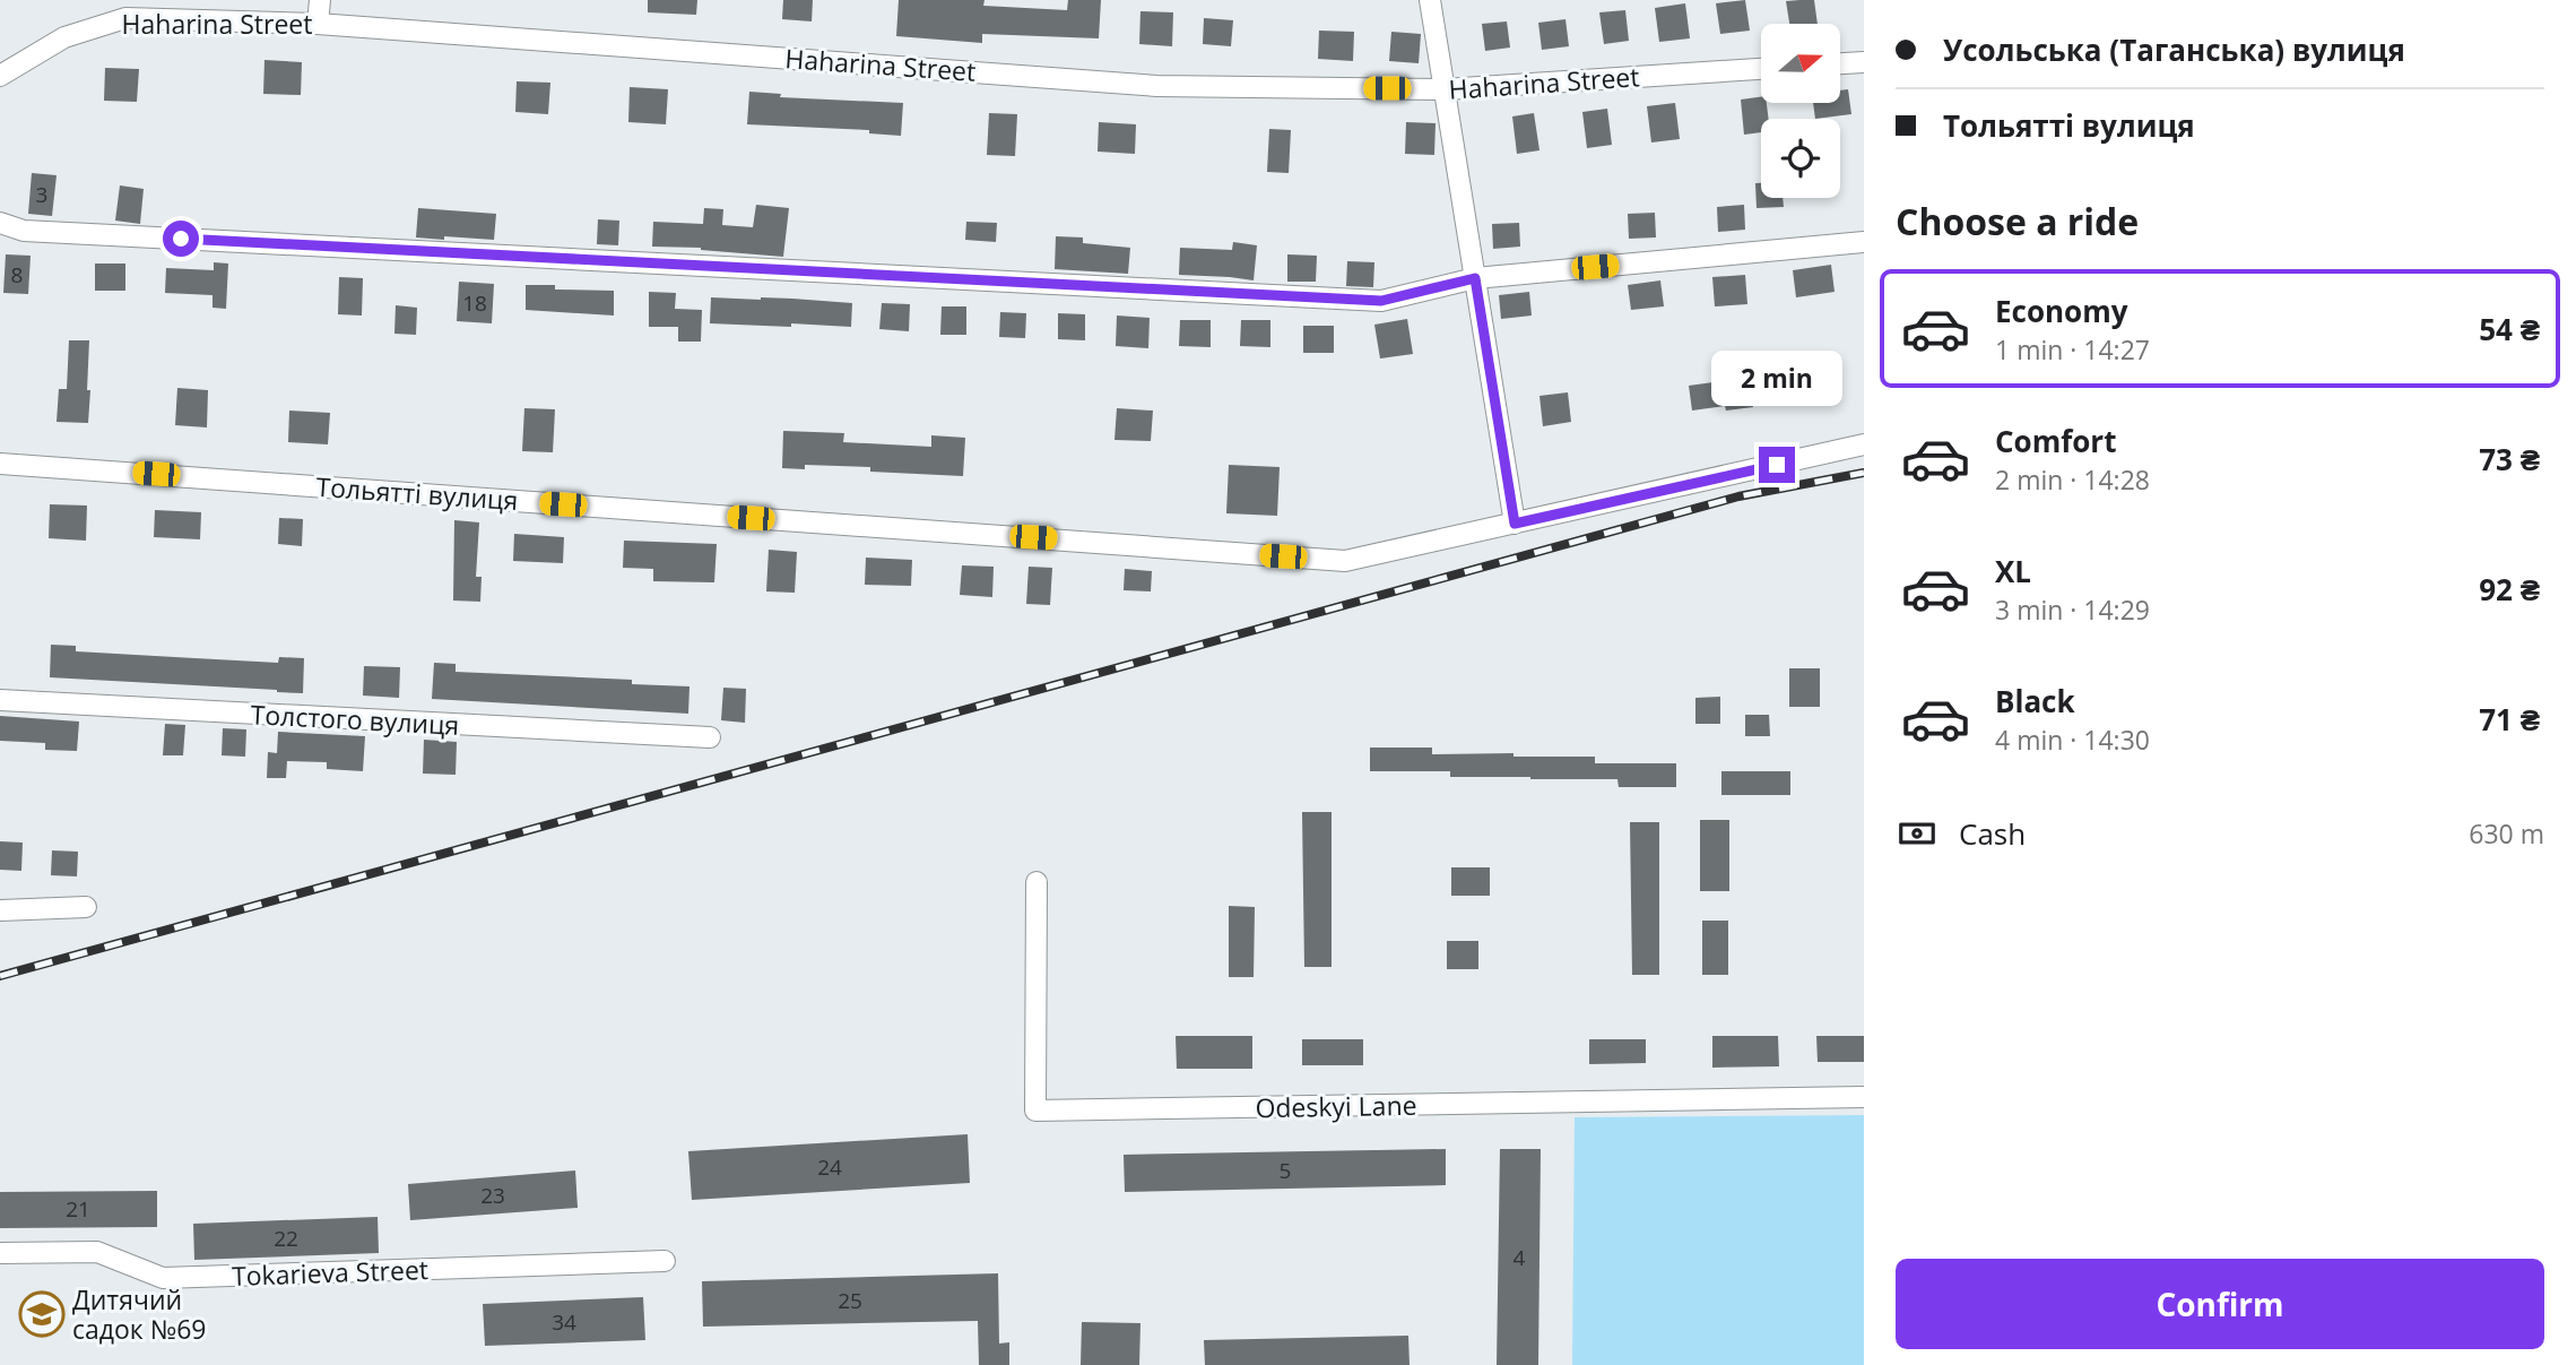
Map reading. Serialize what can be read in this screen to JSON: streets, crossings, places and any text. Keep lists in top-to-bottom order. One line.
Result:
{"streets":{"street":["Haharina Street","Тольятті вулиця","Толстого вулиця","Odeskyi Lane","Tokarieva Street"]},"places":{"school or university":["Дитячий садок №69"]},"house_numbers":["3","8","18","24","5","23","21","22","4","25","34"],"north":"right","page":{"banner":["Усольська (Таганська) вулиця","Тольятті вулиця"],"heading":"Choose a ride","list":[{"name":"Economy","note":"1 min · 14:27","value":"54 ₴"},{"name":"Comfort","note":"2 min · 14:28","value":"73 ₴"},{"name":"XL","note":"3 min · 14:29","value":"92 ₴"},{"name":"Black","note":"4 min · 14:30","value":"71 ₴"}],"bubble":"2 min","pay":["Cash","630 m"],"buttons":"Confirm"}}
